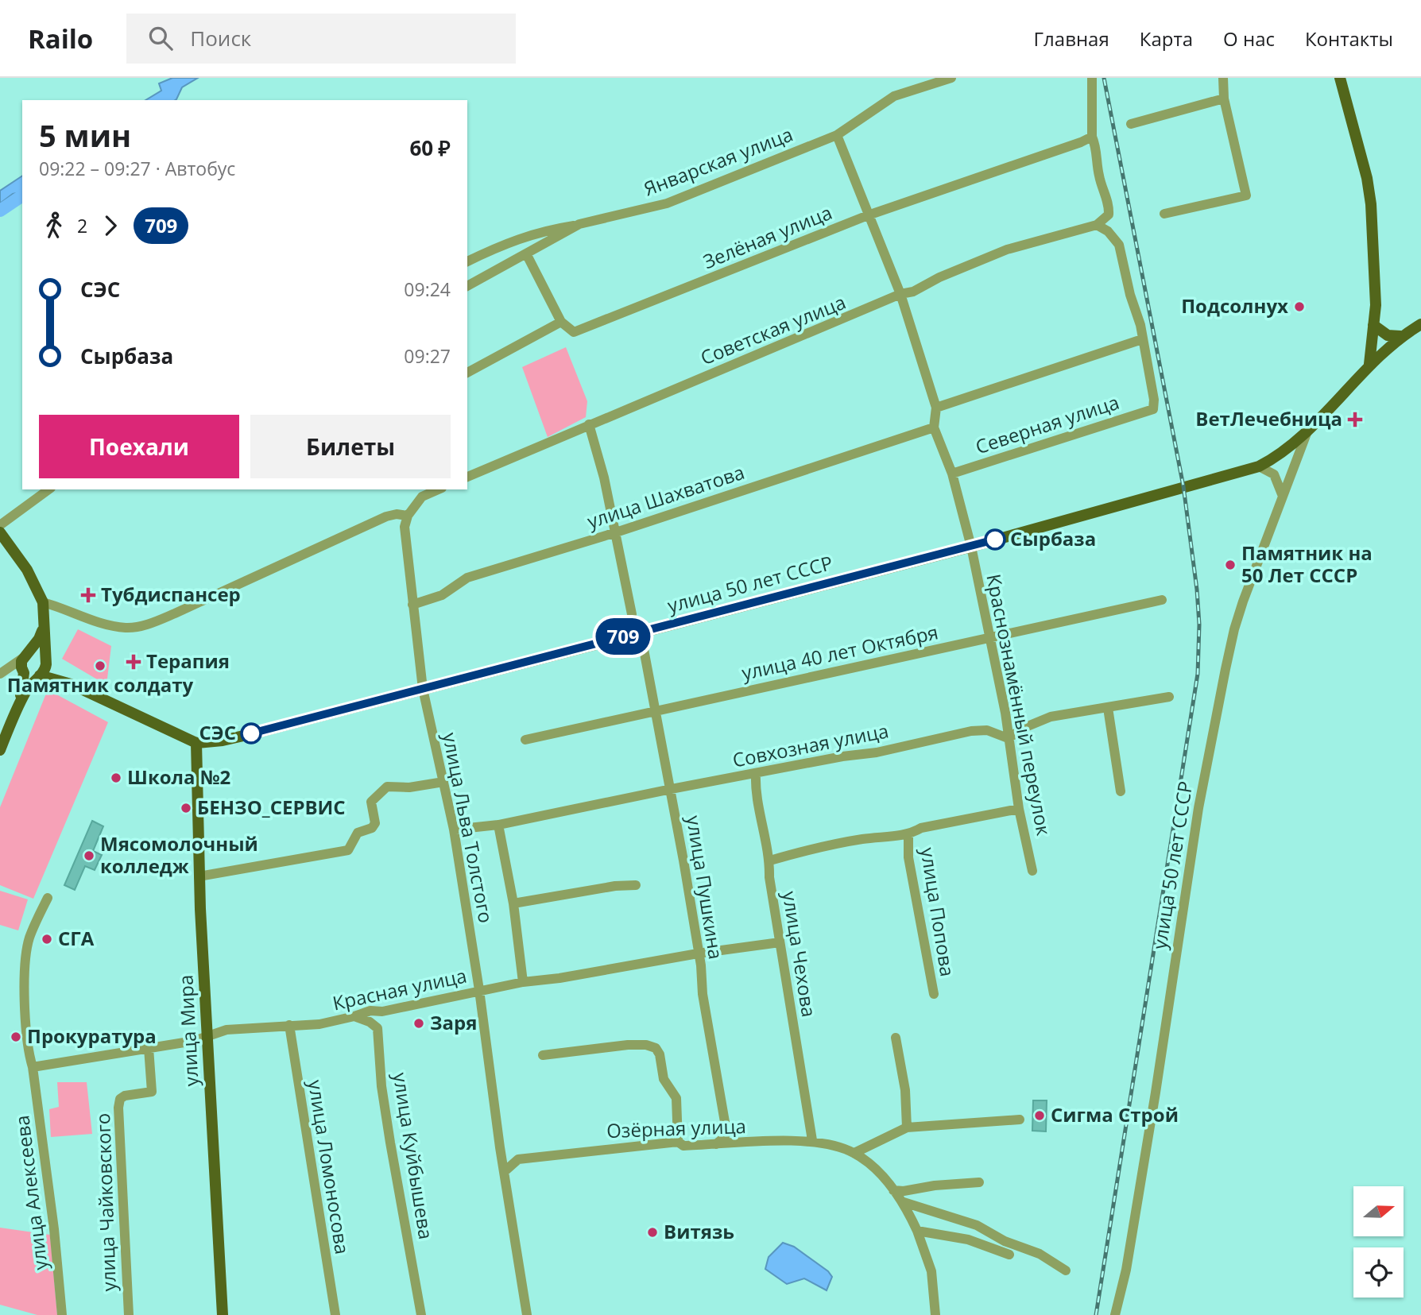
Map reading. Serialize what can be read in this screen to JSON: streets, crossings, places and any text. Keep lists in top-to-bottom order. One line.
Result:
{"streets":{"main road":["улица 50 лет СССР","улица Мира"],"street":["Январская улица","Зелёная улица","Советская улица","Северная улица","улица Шахватова","улица 40 лет Октября","Краснознамённый переулок","Совхозная улица","улица Льва Толстого","улица Пушкина","улица Попова","улица Чехова","Красная улица","Озёрная улица","улица Куйбышева","улица Ломоносова","улица Алексеева","улица Чайковского"]},"crossings":[["Январская улица","Краснознамённый переулок"],["Зелёная улица","Краснознамённый переулок"],["Советская улица","Краснознамённый переулок"],["Советская улица","улица Пушкина"],["Северная улица","Краснознамённый переулок"],["улица Шахватова","Краснознамённый переулок"],["улица Шахватова","улица Льва Толстого"],["улица Шахватова","улица Пушкина"],["улица 50 лет СССР","Краснознамённый переулок"],["улица 50 лет СССР","улица Льва Толстого"],["улица 50 лет СССР","улица Пушкина"],["улица 50 лет СССР","улица Мира"],["улица 40 лет Октября","Краснознамённый переулок"],["улица 40 лет Октября","улица Пушкина"],["Краснознамённый переулок","Совхозная улица"],["Совхозная улица","улица Льва Толстого"],["Совхозная улица","улица Пушкина"],["Совхозная улица","улица Чехова"],["улица Льва Толстого","Красная улица"],["улица Пушкина","Красная улица"],["улица Пушкина","Озёрная улица"],["улица Чехова","Красная улица"],["улица Чехова","Озёрная улица"],["Красная улица","улица Мира"],["Красная улица","улица Куйбышева"],["Красная улица","улица Ломоносова"],["Красная улица","улица Алексеева"],["Красная улица","улица Чайковского"]],"places":{"other":["Подсолнух","Сырбаза","Памятник на 50 Лет СССР","Памятник солдату","СЭС","Школа №2","БЕНЗО_СЕРВИС","Мясомолочный колледж","СГА","Заря","Прокуратура","Сигма Строй","Витязь"],"health":["ВетЛечебница","Тубдиспансер","Терапия"]},"lines":["bus line 709"],"north":"right","page":{"header":"Railo","search":"Поиск","nav":["Главная","Карта","О нас","Контакты"],"on_map":"709","heading":["5 мин","09:22 – 09:27 · Автобус","60 ₽"],"legs":["2","709"],"list":[{"name":"СЭС","value":"09:24"},{"name":"Сырбаза","value":"09:27"}],"buttons":["Поехали","Билеты"]}}
